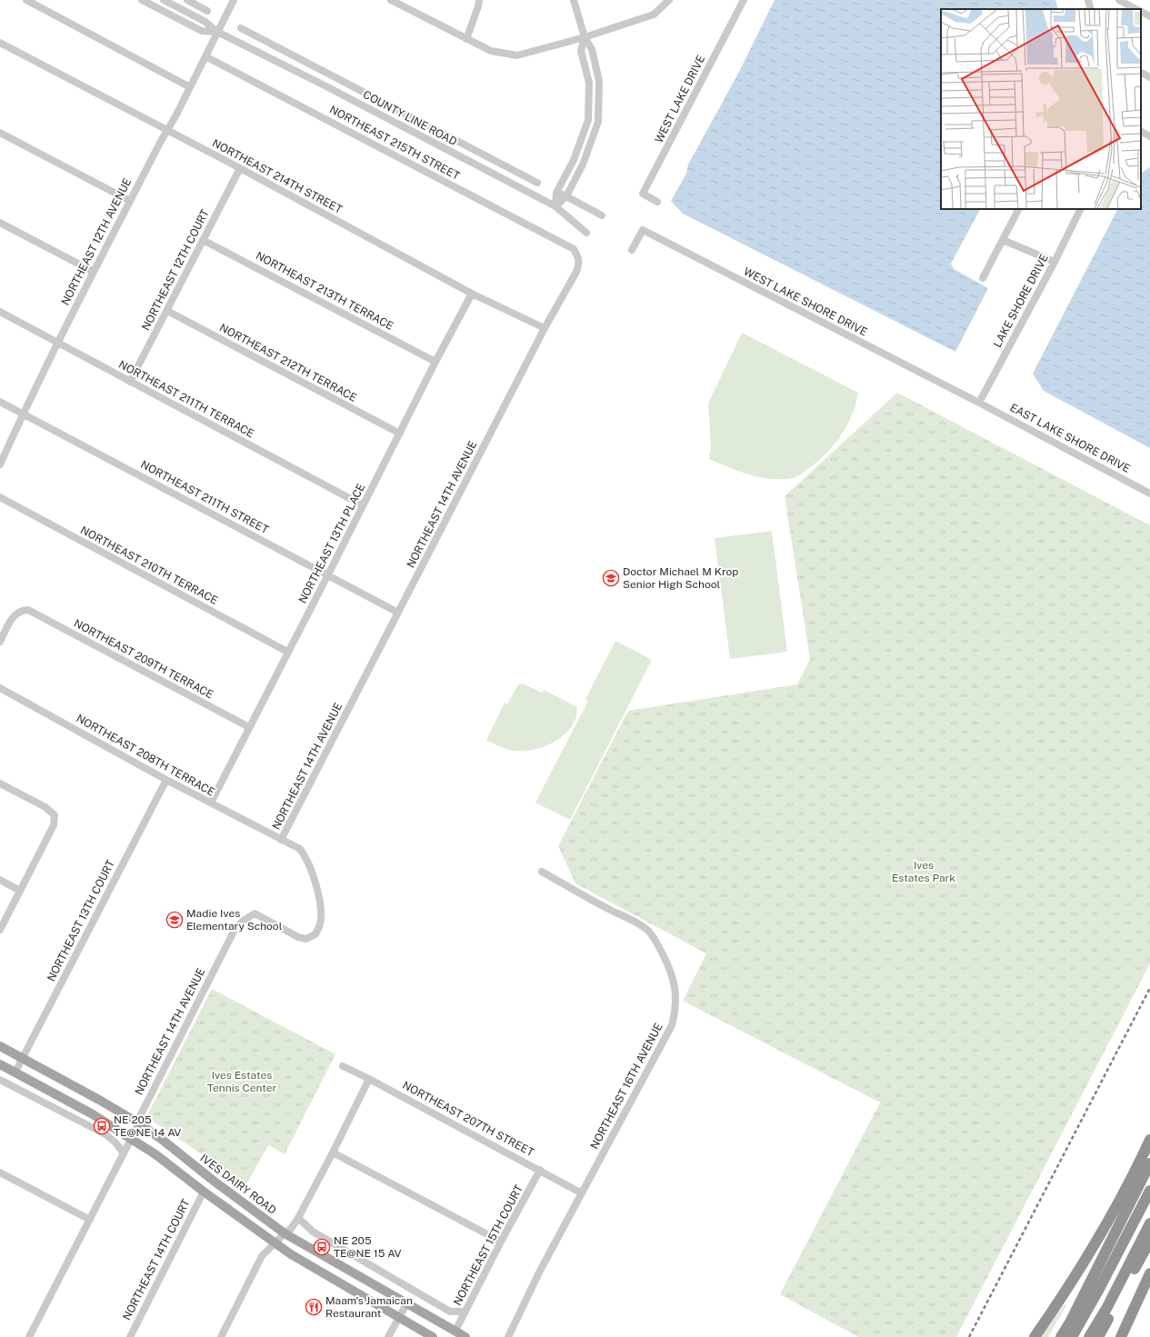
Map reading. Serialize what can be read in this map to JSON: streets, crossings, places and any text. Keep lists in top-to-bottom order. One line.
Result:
{"streets":{"main road":["IVES DAIRY ROAD"],"street":["WEST LAKE DRIVE","COUNTY LINE ROAD","NORTHEAST 215TH STREET","NORTHEAST 214TH STREET","NORTHEAST 12TH AVENUE","NORTHEAST 12TH COURT","NORTHEAST 213TH TERRACE","LAKE SHORE DRIVE","WEST LAKE SHORE DRIVE","NORTHEAST 212TH TERRACE","NORTHEAST 211TH TERRACE","EAST LAKE SHORE DRIVE","NORTHEAST 211TH STREET","NORTHEAST 14TH AVENUE","NORTHEAST 13TH PLACE","NORTHEAST 210TH TERRACE","NORTHEAST 209TH TERRACE","NORTHEAST 208TH TERRACE","NORTHEAST 13TH COURT","NORTHEAST 16TH AVENUE","NORTHEAST 207TH STREET","NORTHEAST 15TH COURT","NORTHEAST 14TH COURT"]},"crossings":[["COUNTY LINE ROAD","NORTHEAST 12TH AVENUE"],["NORTHEAST 215TH STREET","NORTHEAST 12TH AVENUE"],["NORTHEAST 215TH STREET","NORTHEAST 14TH AVENUE"],["NORTHEAST 214TH STREET","NORTHEAST 12TH AVENUE"],["NORTHEAST 214TH STREET","NORTHEAST 12TH COURT"],["NORTHEAST 214TH STREET","NORTHEAST 14TH AVENUE"],["NORTHEAST 214TH STREET","NORTHEAST 13TH PLACE"],["NORTHEAST 12TH AVENUE","NORTHEAST 211TH TERRACE"],["NORTHEAST 12TH AVENUE","NORTHEAST 211TH STREET"],["NORTHEAST 12TH COURT","NORTHEAST 213TH TERRACE"],["NORTHEAST 12TH COURT","NORTHEAST 212TH TERRACE"],["NORTHEAST 12TH COURT","NORTHEAST 211TH TERRACE"],["NORTHEAST 213TH TERRACE","NORTHEAST 13TH PLACE"],["LAKE SHORE DRIVE","WEST LAKE SHORE DRIVE"],["LAKE SHORE DRIVE","EAST LAKE SHORE DRIVE"],["WEST LAKE SHORE DRIVE","EAST LAKE SHORE DRIVE"],["NORTHEAST 212TH TERRACE","NORTHEAST 13TH PLACE"],["NORTHEAST 211TH TERRACE","NORTHEAST 13TH PLACE"],["NORTHEAST 211TH STREET","NORTHEAST 14TH AVENUE"],["NORTHEAST 211TH STREET","NORTHEAST 13TH PLACE"],["NORTHEAST 14TH AVENUE","NORTHEAST 208TH TERRACE"],["NORTHEAST 14TH AVENUE","IVES DAIRY ROAD"],["NORTHEAST 13TH PLACE","NORTHEAST 210TH TERRACE"],["NORTHEAST 13TH PLACE","NORTHEAST 209TH TERRACE"],["NORTHEAST 13TH PLACE","NORTHEAST 208TH TERRACE"],["NORTHEAST 208TH TERRACE","NORTHEAST 13TH COURT"],["NORTHEAST 13TH COURT","IVES DAIRY ROAD"],["NORTHEAST 16TH AVENUE","NORTHEAST 207TH STREET"],["NORTHEAST 207TH STREET","NORTHEAST 15TH COURT"],["IVES DAIRY ROAD","NORTHEAST 15TH COURT"]],"parks":["Ives Estates Park","Ives Estates Tennis Center"],"places":{"school or university":["Doctor Michael M Krop Senior High School","Madie Ives Elementary School"],"bus stop":["NE 205 TE@NE 14 AV","NE 205 TE@NE 15 AV"],"restaurant":["Maam's Jamaican Restaurant"]}}
